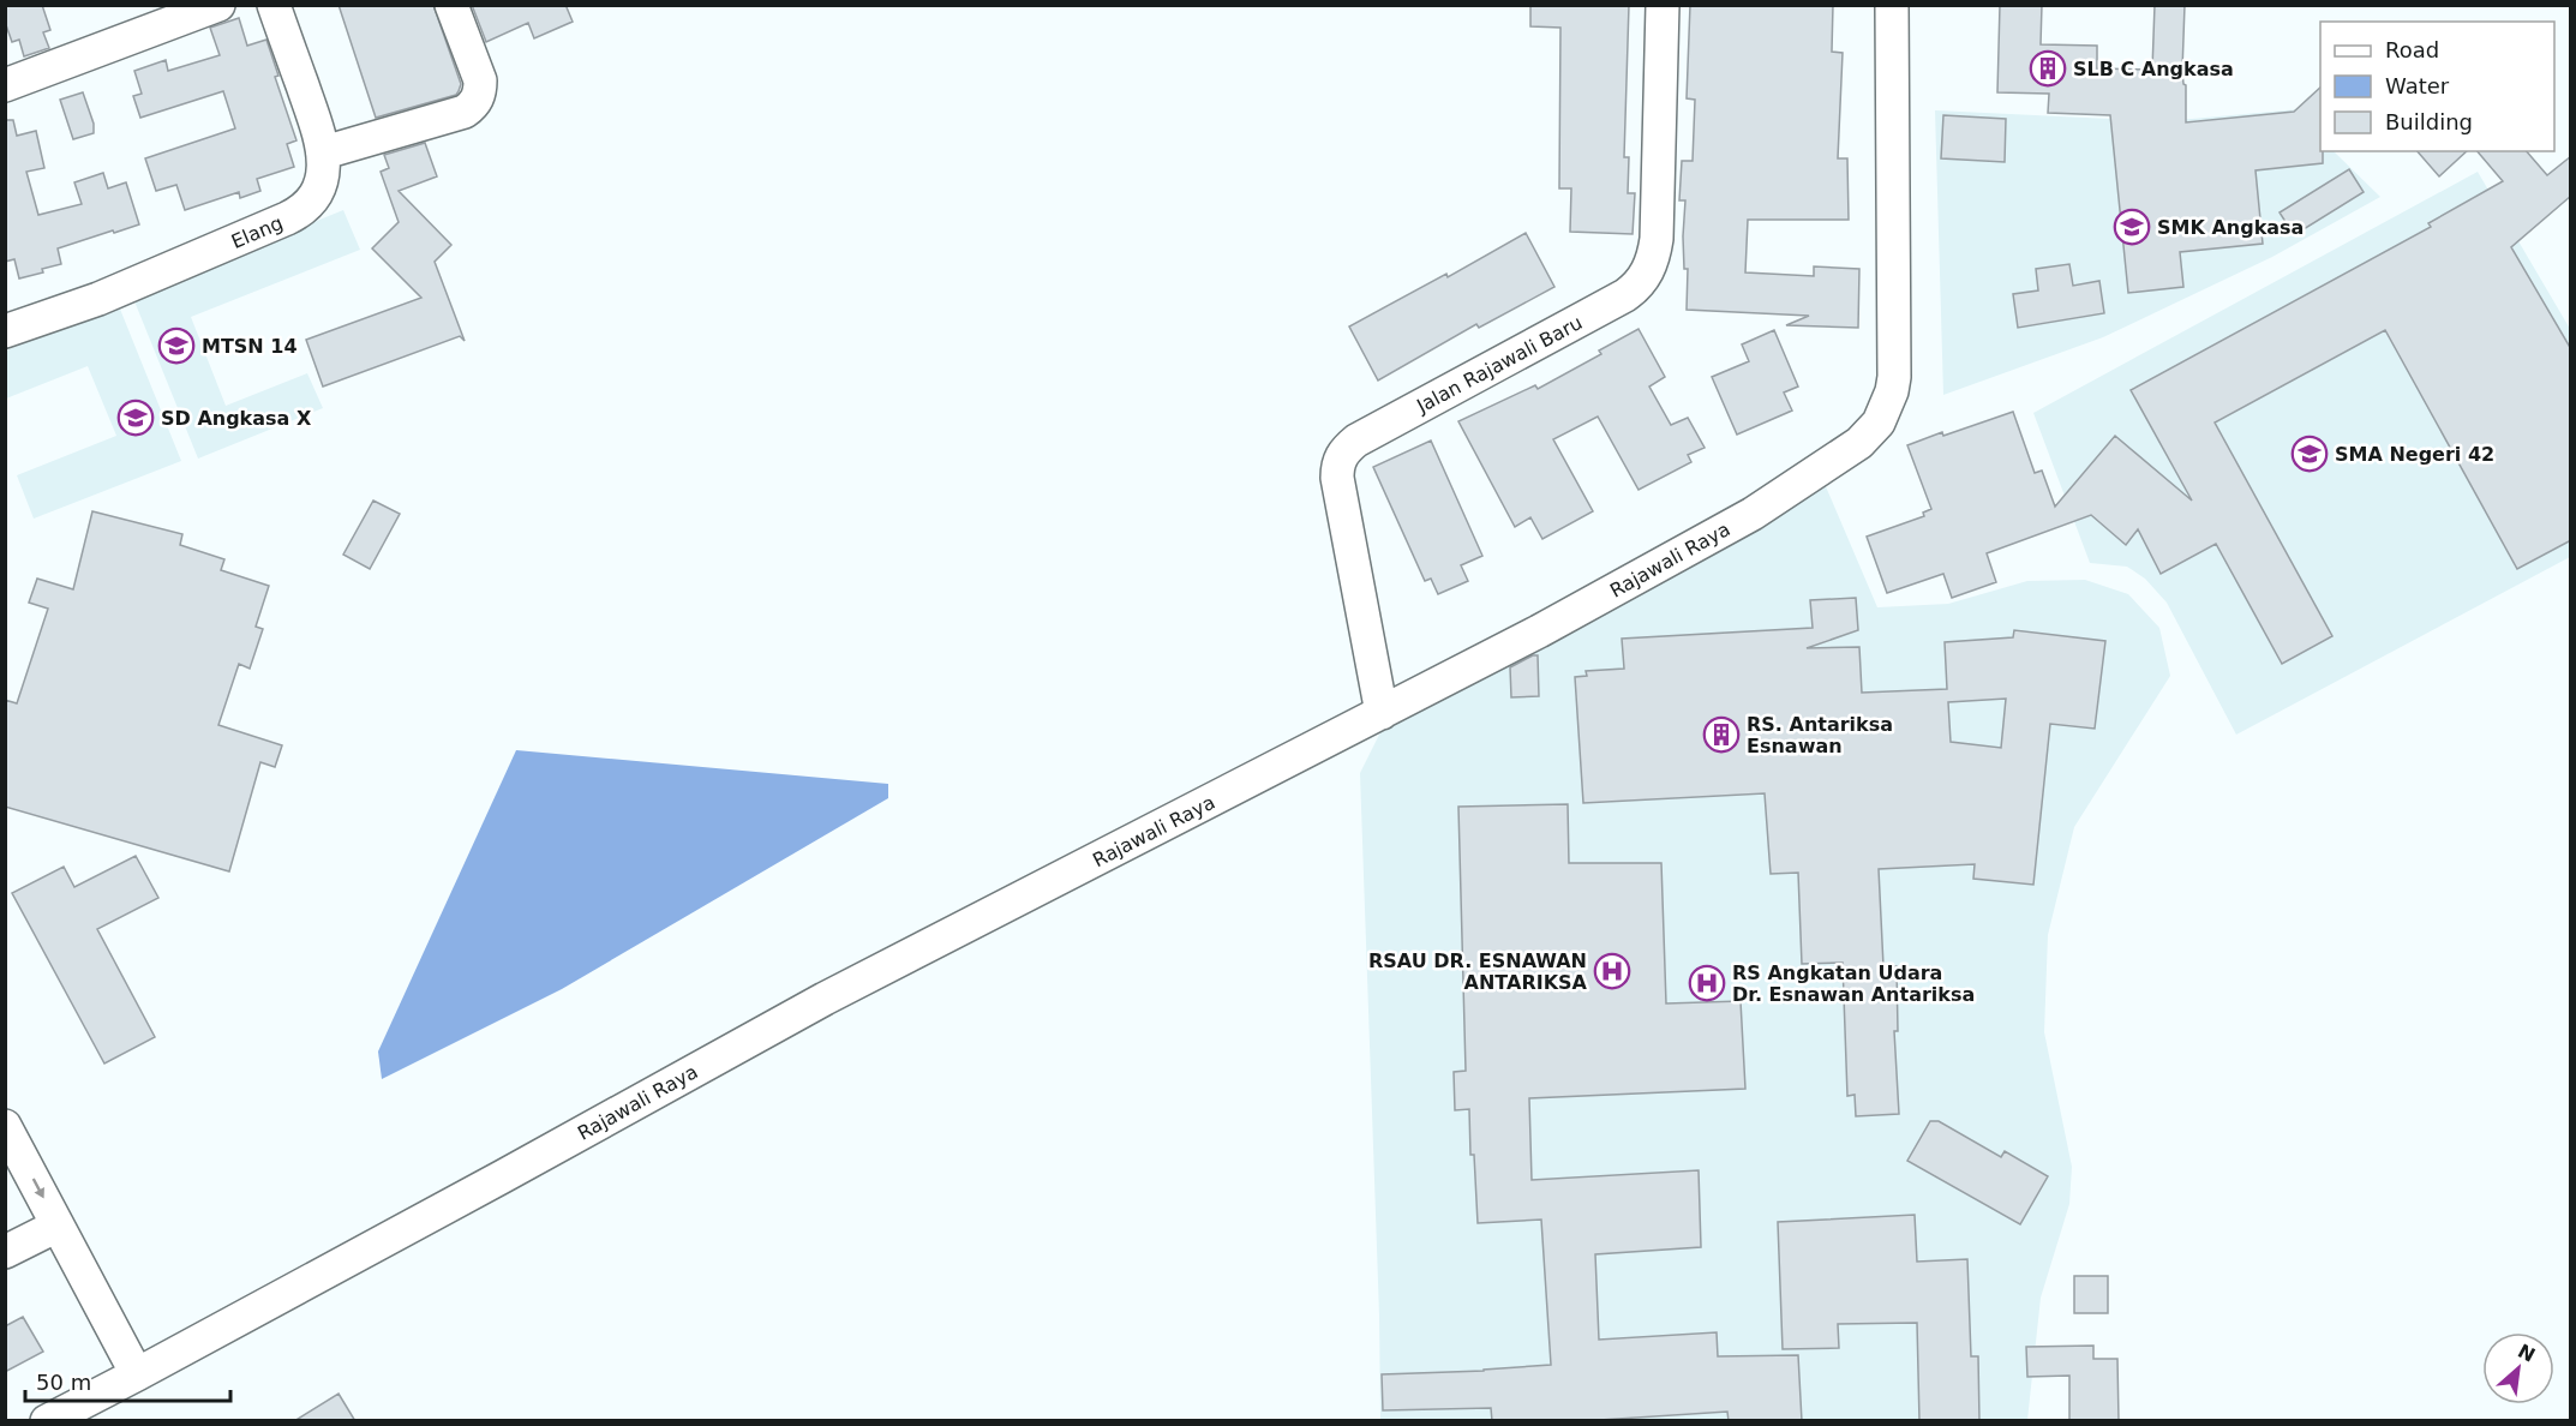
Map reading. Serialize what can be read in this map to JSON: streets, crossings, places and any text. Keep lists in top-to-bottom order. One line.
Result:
{"streets":{"street":["Elang","Jalan Rajawali Baru","Rajawali Raya"]},"crossings":[["Jalan Rajawali Baru","Rajawali Raya"]],"places":{"building":["SLB C Angkasa","RS. Antariksa Esnawan"],"school or university":["SMK Angkasa","MTSN 14","SD Angkasa X","SMA Negeri 42"],"hospital":["RSAU DR. ESNAWAN ANTARIKSA","RS Angkatan Udara Dr. Esnawan Antariksa"]},"legend":["Road","Water","Building"],"scale_bar":"50 m","north":"top right"}
